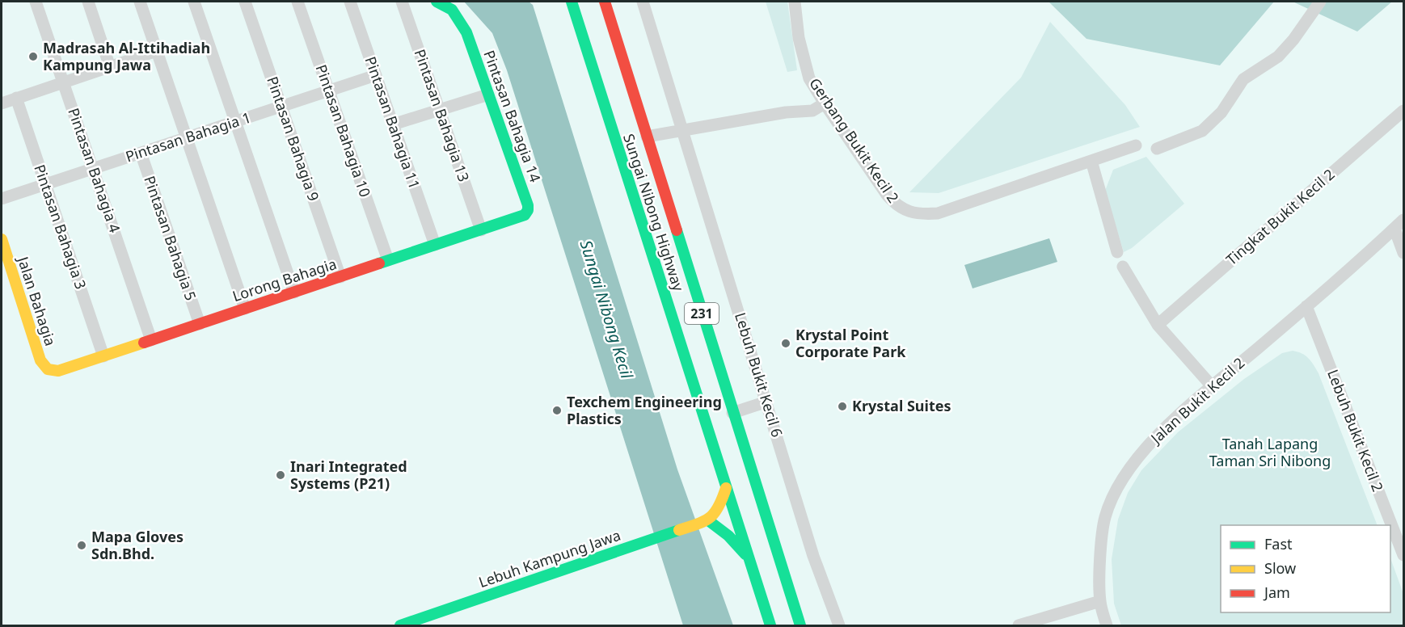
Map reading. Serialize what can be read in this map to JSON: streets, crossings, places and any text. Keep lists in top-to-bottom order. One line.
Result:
{"streets":{"street":["Pintasan Bahagia 13","Pintasan Bahagia 14","Pintasan Bahagia 11","Pintasan Bahagia 10","Pintasan Bahagia 1","Pintasan Bahagia 9","Gerbang Bukit Kecil 2","Pintasan Bahagia 4","Sungai Nibong Highway","Tingkat Bukit Kecil 2","Pintasan Bahagia 3","Pintasan Bahagia 5","Lorong Bahagia","Jalan Bahagia","231","Lebuh Bukit Kecil 6","Jalan Bukit Kecil 2","Lebuh Bukit Kecil 2","Lebuh Kampung Jawa"]},"crossings":[["Pintasan Bahagia 13","Lorong Bahagia"],["Pintasan Bahagia 14","Lorong Bahagia"],["Pintasan Bahagia 11","Pintasan Bahagia 1"],["Pintasan Bahagia 11","Lorong Bahagia"],["Pintasan Bahagia 10","Pintasan Bahagia 1"],["Pintasan Bahagia 10","Lorong Bahagia"],["Pintasan Bahagia 1","Pintasan Bahagia 9"],["Pintasan Bahagia 1","Pintasan Bahagia 4"],["Pintasan Bahagia 1","Pintasan Bahagia 3"],["Pintasan Bahagia 1","Pintasan Bahagia 5"],["Pintasan Bahagia 9","Lorong Bahagia"],["Pintasan Bahagia 4","Lorong Bahagia"],["Pintasan Bahagia 3","Lorong Bahagia"],["Pintasan Bahagia 5","Lorong Bahagia"],["Lorong Bahagia","Jalan Bahagia"],["Jalan Bukit Kecil 2","Lebuh Bukit Kecil 2"]],"water":["Sungai Nibong Kecil"],"parks":["Tanah Lapang Taman Sri Nibong"],"places":["Madrasah Al-Ittihadiah Kampung Jawa","Krystal Point Corporate Park","Krystal Suites","Texchem Engineering Plastics","Inari Integrated Systems (P21)","Mapa Gloves Sdn.Bhd."],"legend":["Fast","Slow","Jam"]}
